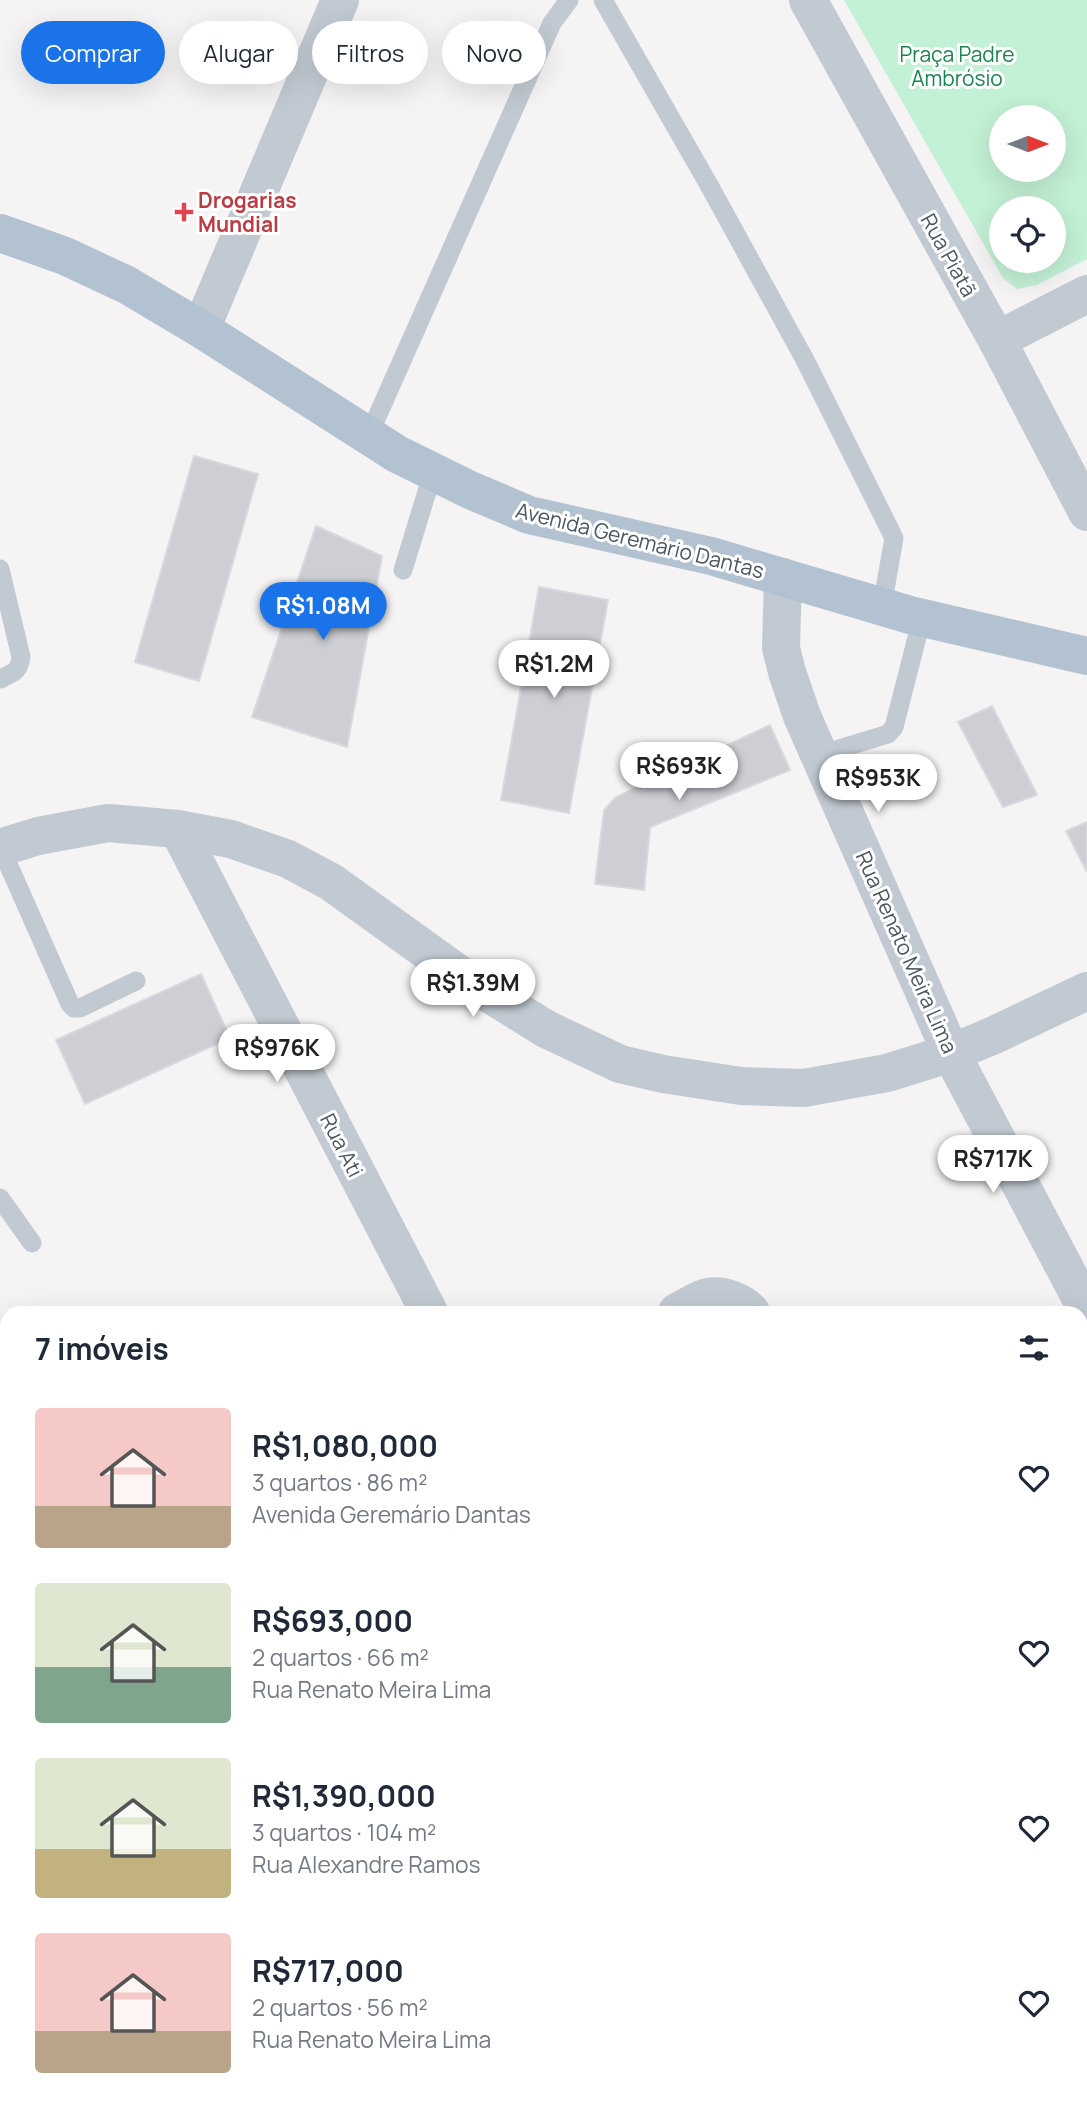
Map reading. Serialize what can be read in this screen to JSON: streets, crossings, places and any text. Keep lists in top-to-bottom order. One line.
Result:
{"streets":{"main road":["Avenida Geremário Dantas"],"street":["Rua Piatã","Rua Renato Meira Lima","Rua Ati"]},"crossings":[["Avenida Geremário Dantas","Rua Renato Meira Lima"]],"parks":["Praça Padre Ambrósio"],"places":{"health":["Drogarias Mundial"]},"north":"right","page":{"chip":["Comprar","Alugar","Filtros","Novo"],"price":["R$1.08M","R$1.2M","R$693K","R$953K","R$1.39M","R$976K","R$717K"],"heading":"7 imóveis","list":[{"name":"R$1,080,000","note":"3 quartos · 86 m² · Avenida Geremário Dantas"},{"name":"R$693,000","note":"2 quartos · 66 m² · Rua Renato Meira Lima"},{"name":"R$1,390,000","note":"3 quartos · 104 m² · Rua Alexandre Ramos"},{"name":"R$717,000","note":"2 quartos · 56 m² · Rua Renato Meira Lima"}]}}
